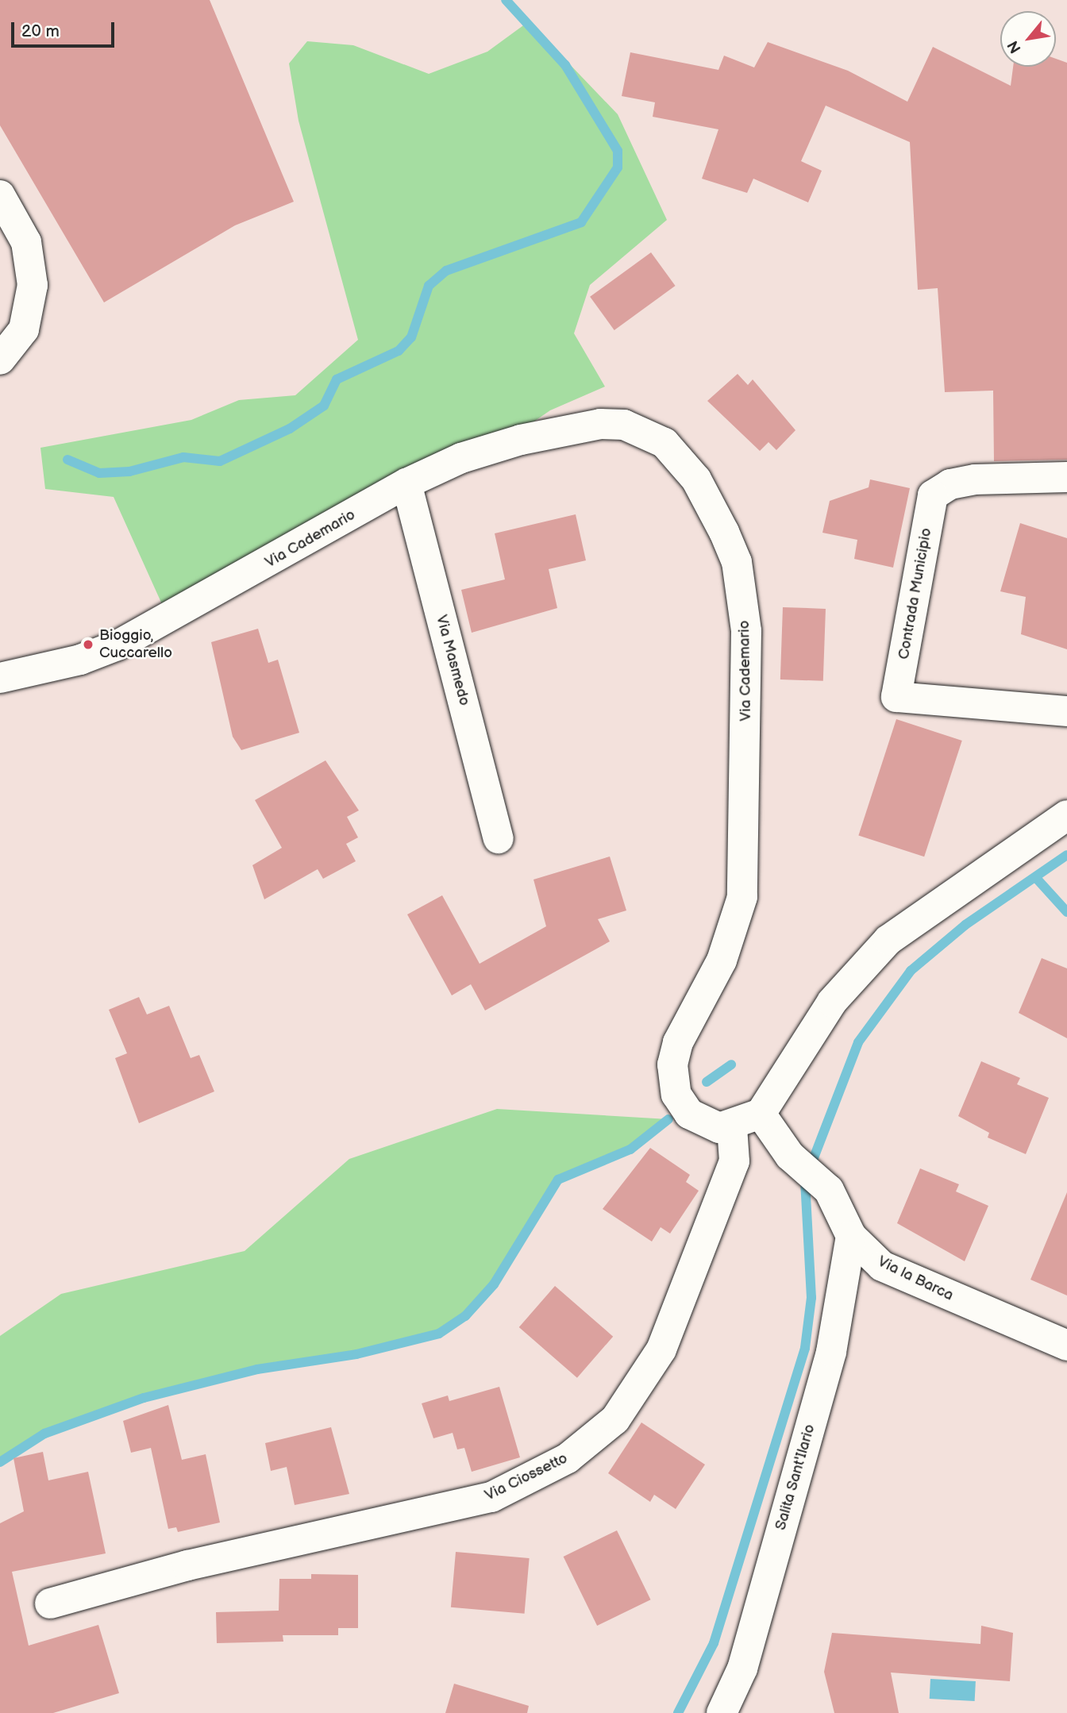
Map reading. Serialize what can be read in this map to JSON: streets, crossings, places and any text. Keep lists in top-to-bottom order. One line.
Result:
{"streets":{"street":["Via Cademario","Contrada Municipio","Via Masmedo","Via la Barca","Via Ciossetto","Salita Sant'Ilario"]},"crossings":[["Via Cademario","Via Masmedo"],["Via Cademario","Via Ciossetto"],["Via la Barca","Salita Sant'Ilario"]],"places":["Bioggio, Cuccarello"],"scale_bar":"20 m","north":"bottom left"}
